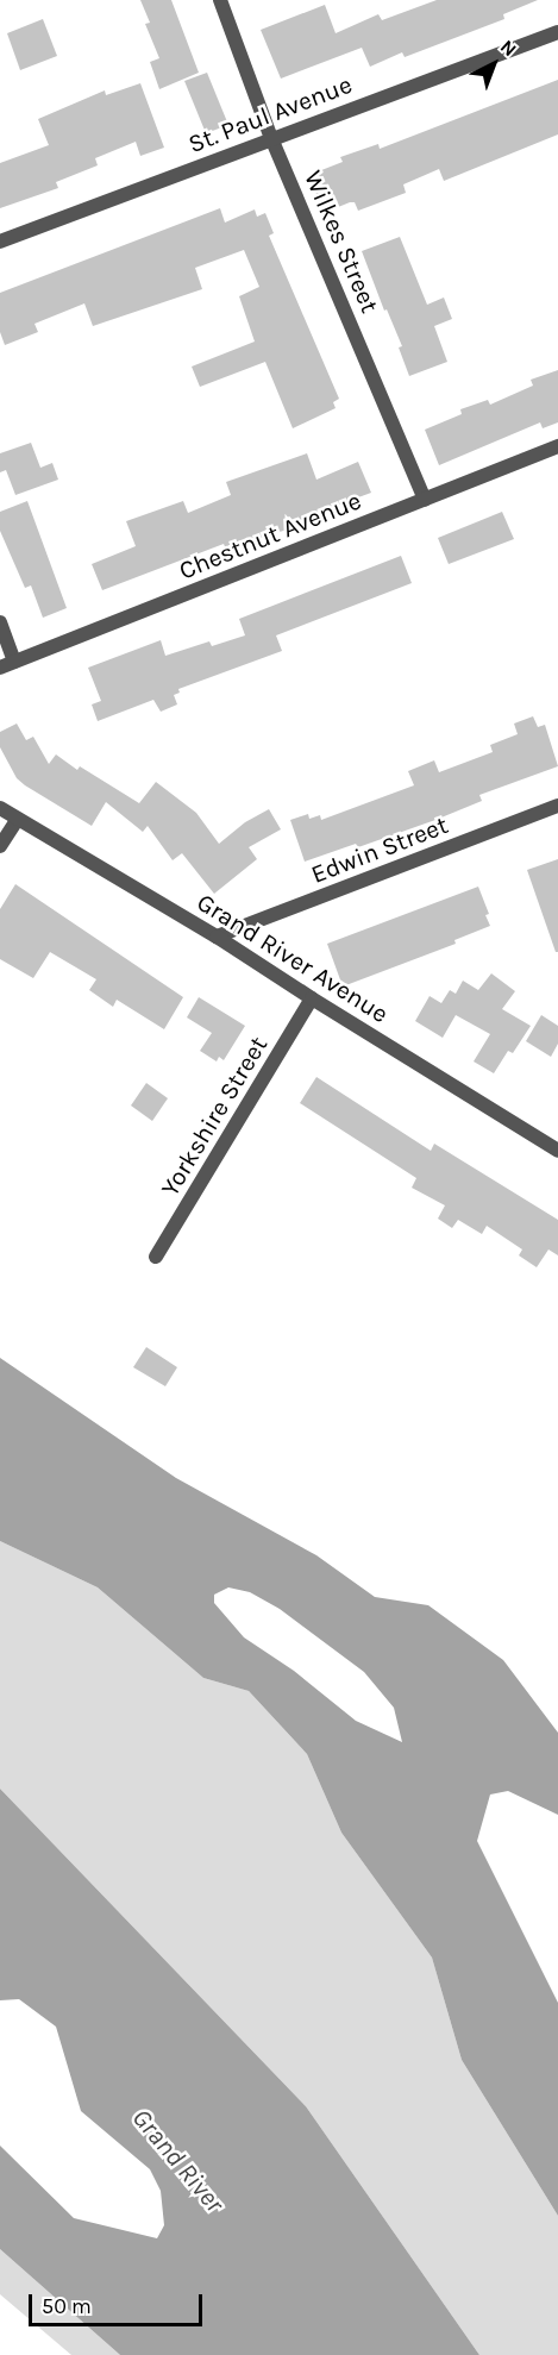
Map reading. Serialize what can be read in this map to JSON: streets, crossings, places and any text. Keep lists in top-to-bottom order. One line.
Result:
{"streets":{"street":["St. Paul Avenue","Wilkes Street","Chestnut Avenue","Edwin Street","Grand River Avenue","Yorkshire Street"]},"crossings":[["St. Paul Avenue","Wilkes Street"],["Wilkes Street","Chestnut Avenue"],["Edwin Street","Grand River Avenue"],["Grand River Avenue","Yorkshire Street"]],"water":["Grand River"],"scale_bar":"50 m","north":"top right"}
